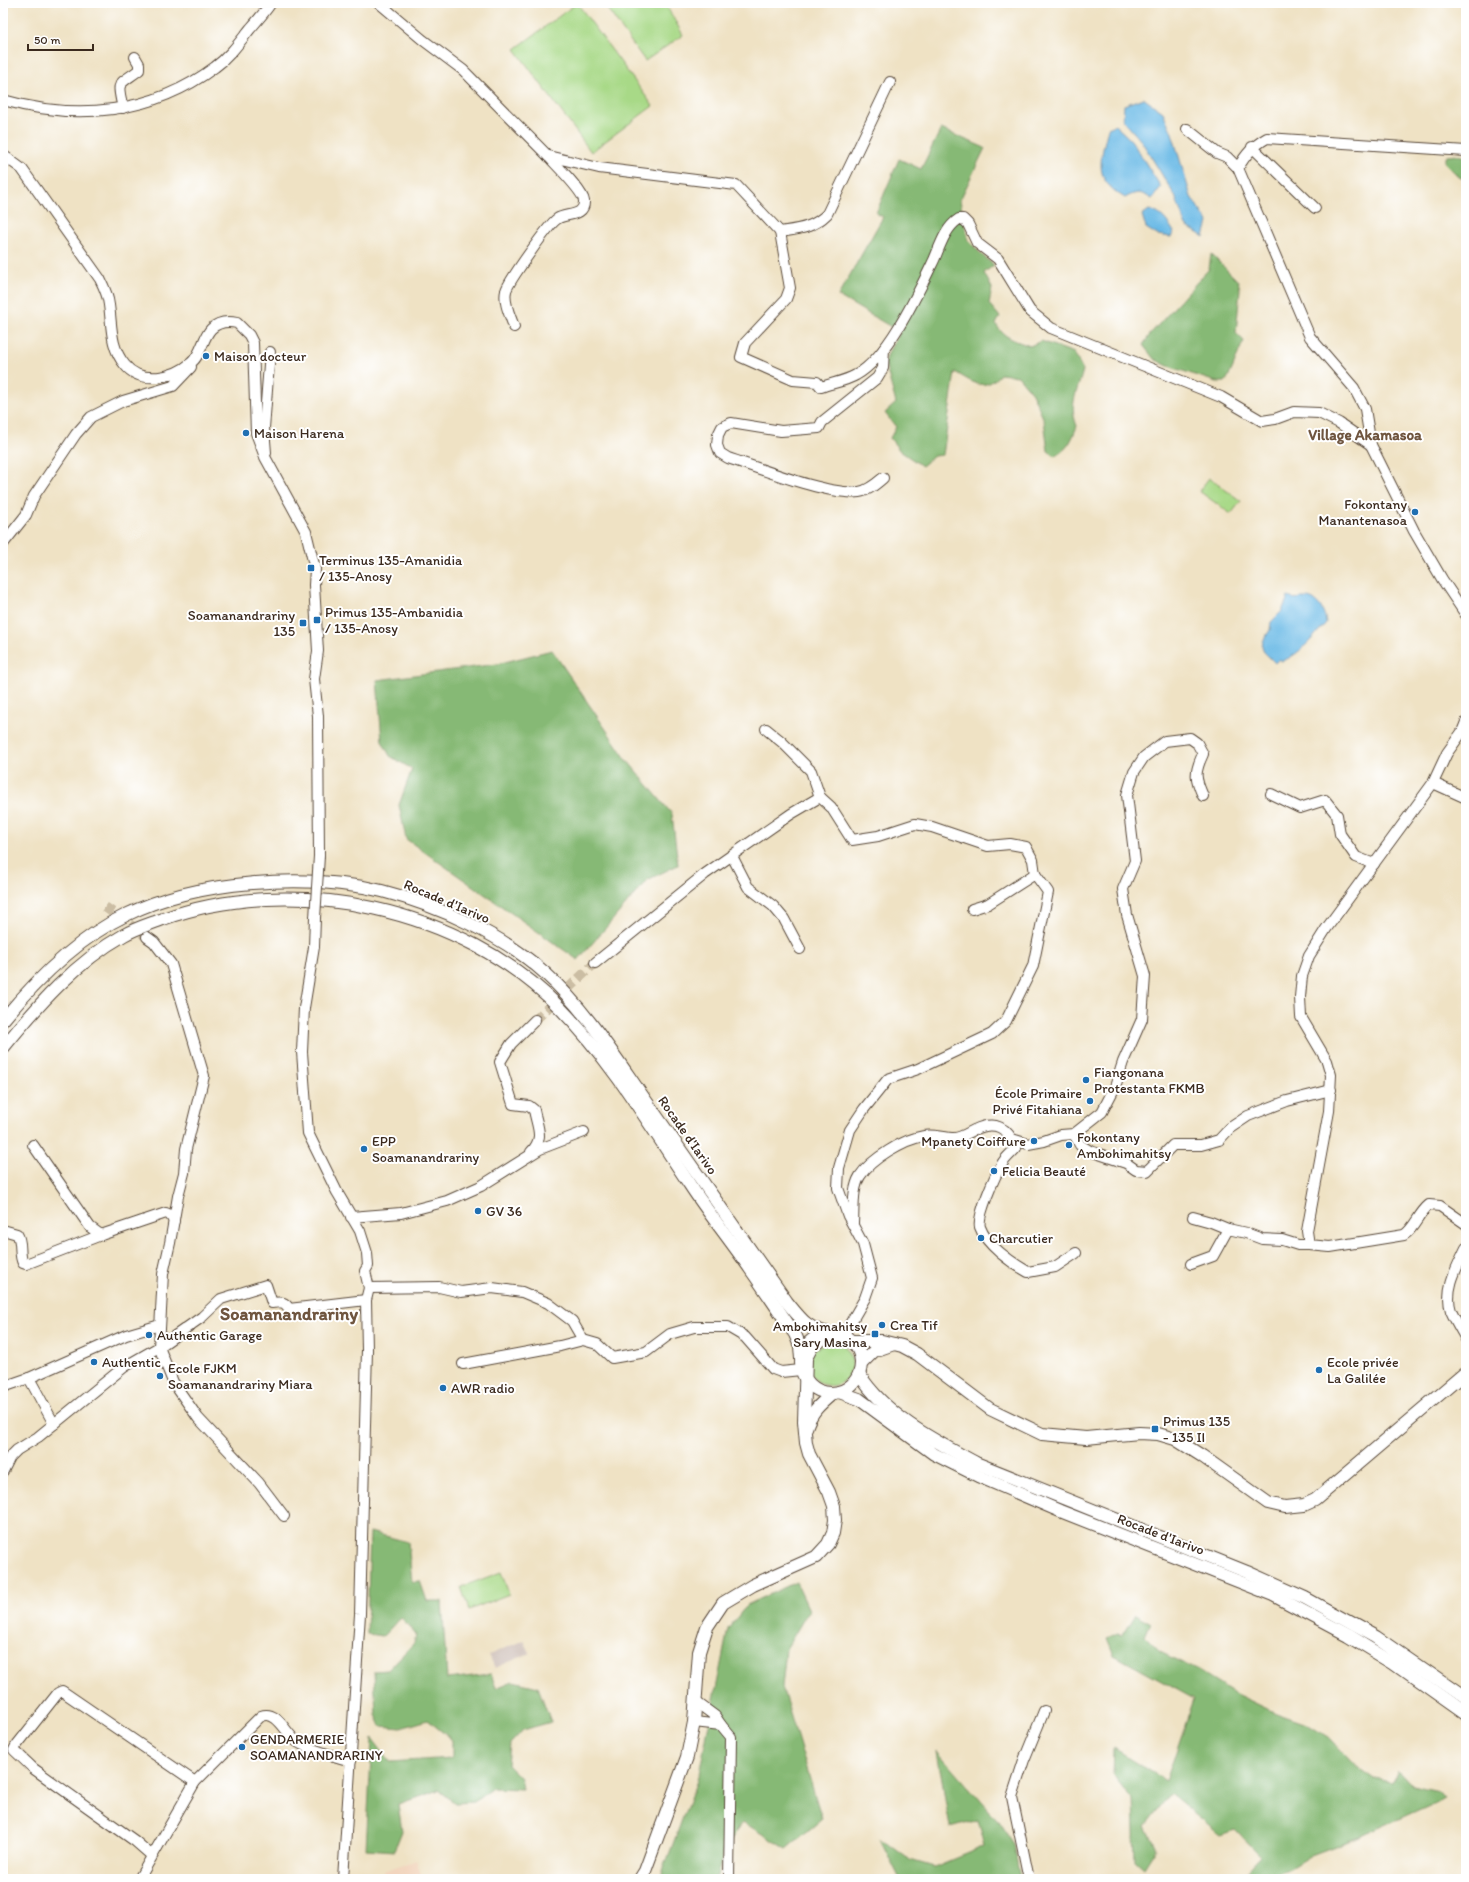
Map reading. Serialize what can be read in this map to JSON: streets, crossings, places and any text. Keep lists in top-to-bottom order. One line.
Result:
{"streets":{"main road":["Rocade d'Iarivo"]},"districts":["Village Akamasoa","Soamanandrariny"],"places":{"other":["Maison docteur","Maison Harena","Fokontany Manantenasoa","Fiangonana Protestanta FKMB","École Primaire Privé Fitahiana","Mpanety Coiffure","Fokontany Ambohimahitsy","EPP Soamanandrariny","Felicia Beauté","GV 36","Charcutier","Crea Tif","Authentic Garage","Authentic","Ecole privée La Galilée","Ecole FJKM Soamanandrariny Miara","AWR radio","GENDARMERIE SOAMANANDRARINY"],"transit":["Terminus 135-Amanidia / 135-Anosy","Primus 135-Ambanidia / 135-Anosy","Soamanandrariny 135","Ambohimahitsy Sary Masina","Primus 135 - 135 II"]},"scale_bar":"50 m"}
